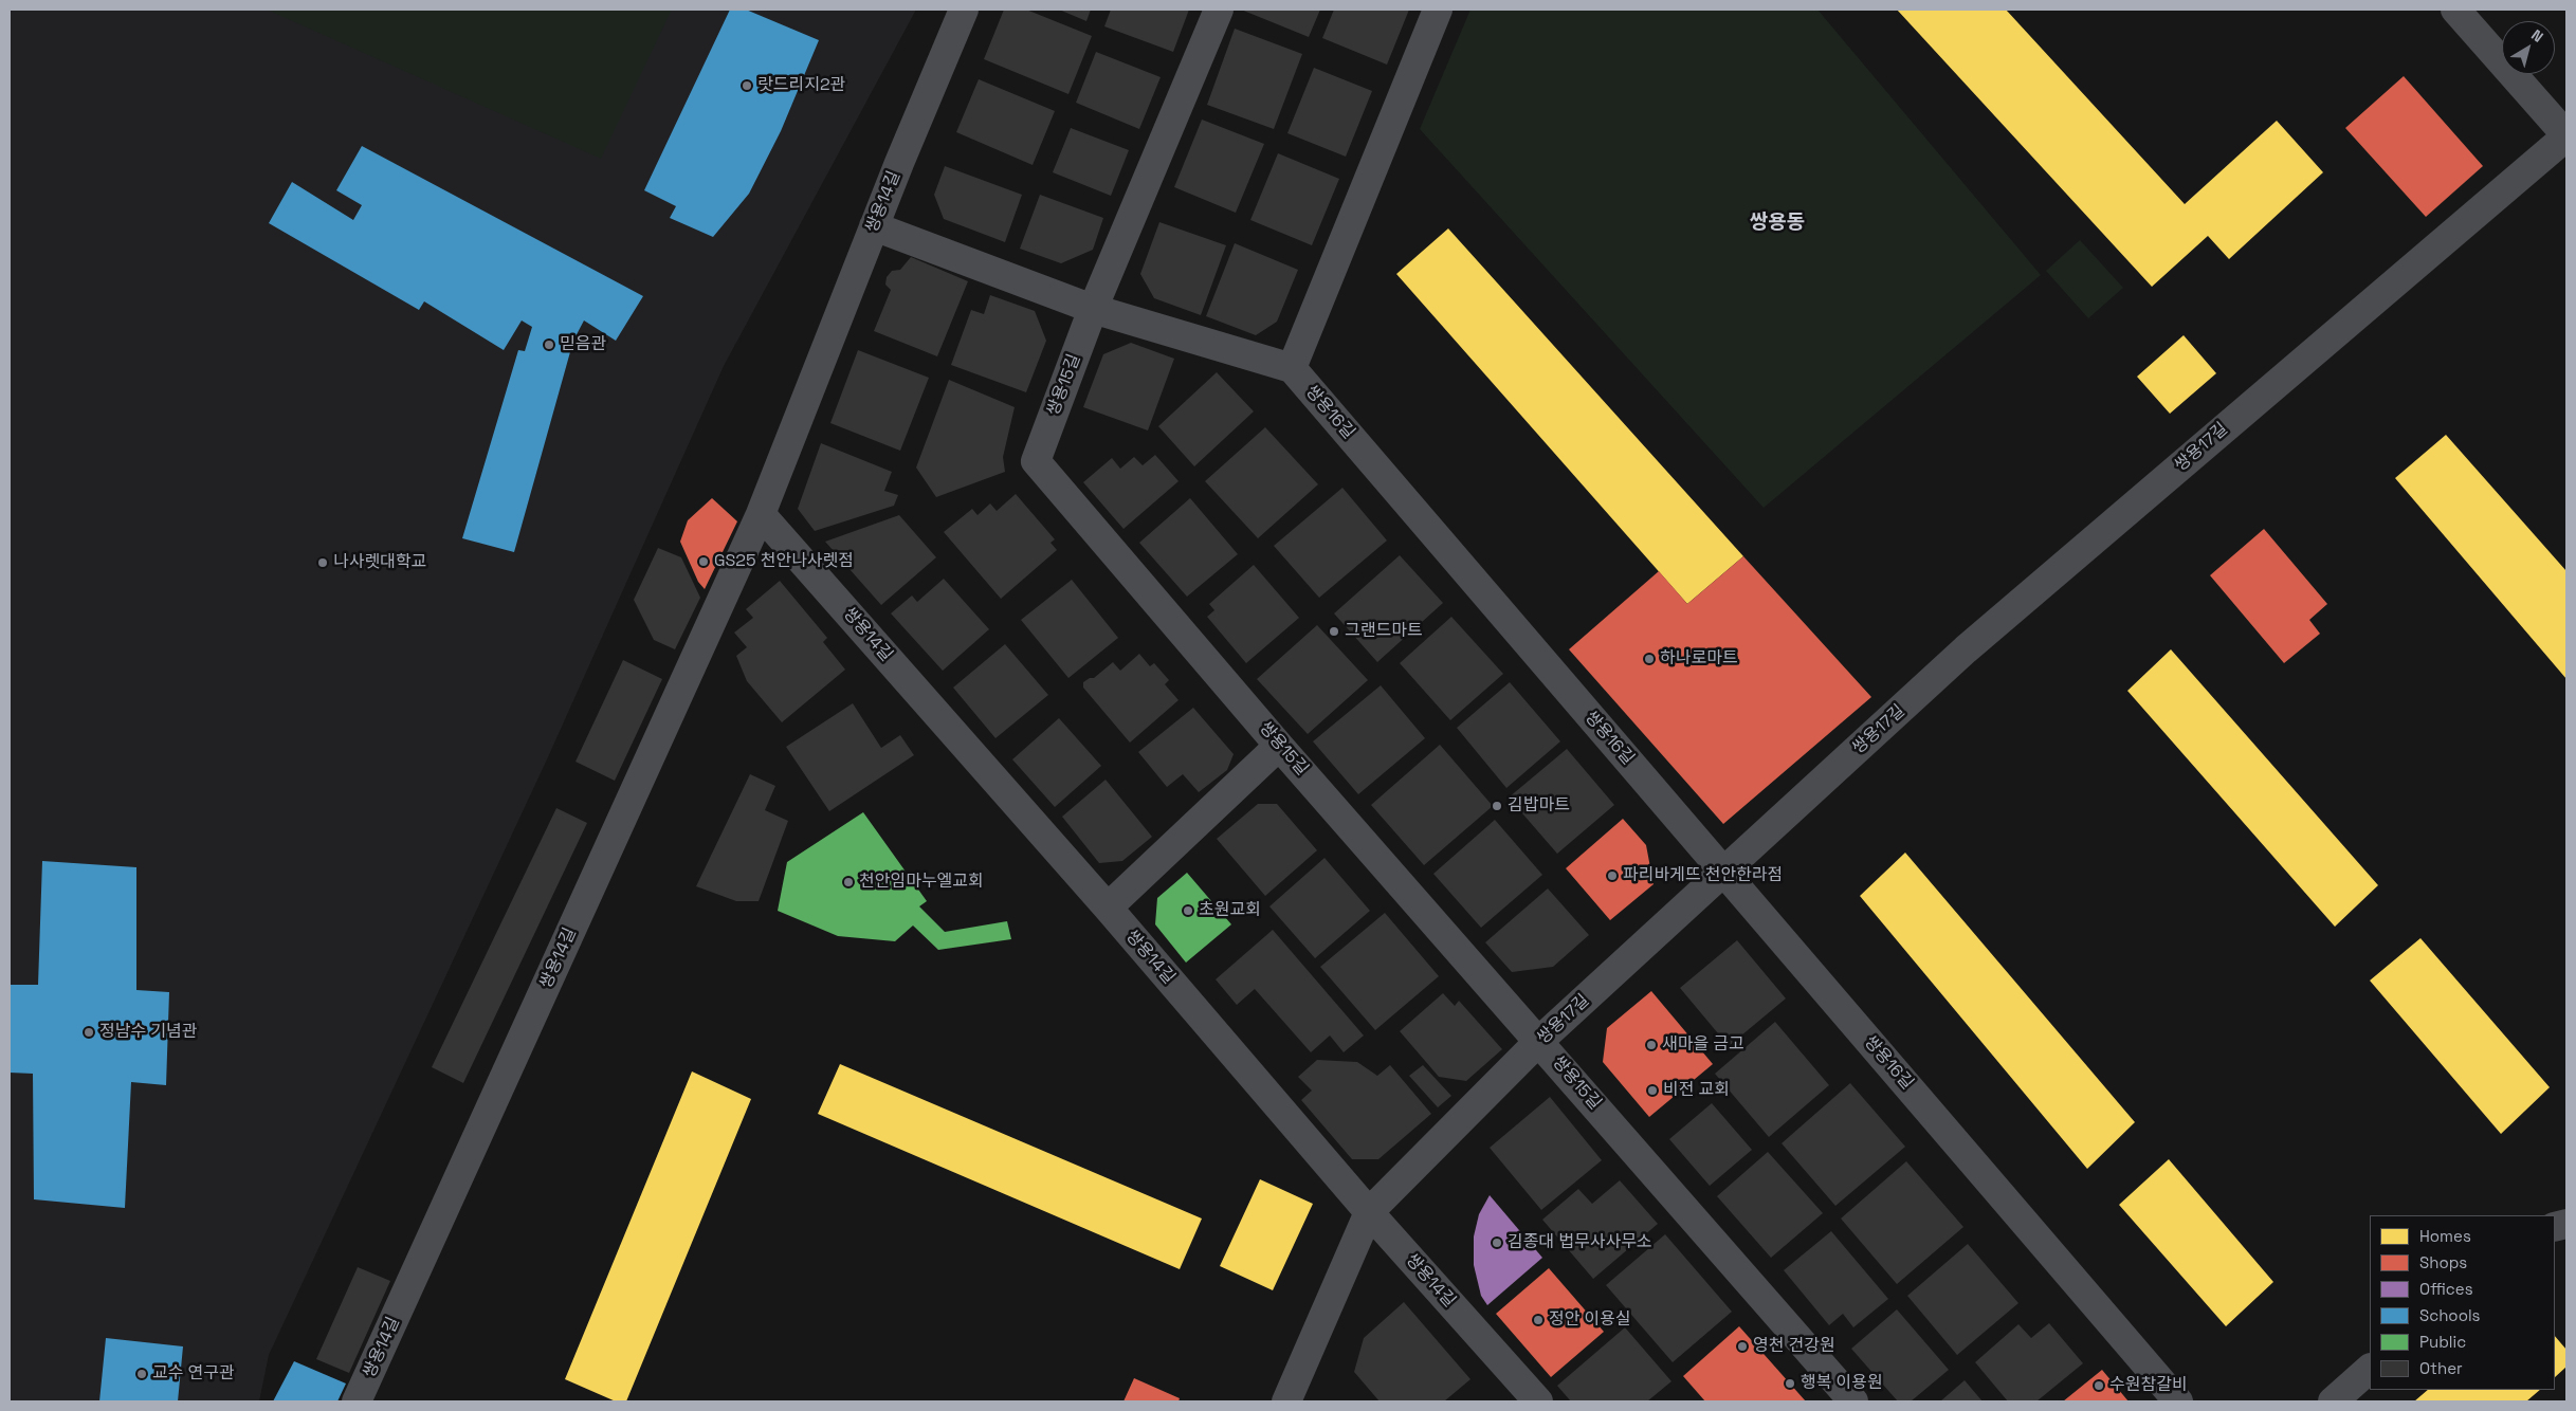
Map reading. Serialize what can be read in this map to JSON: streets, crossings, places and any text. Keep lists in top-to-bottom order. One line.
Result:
{"streets":{"street":["쌍용14길","쌍용15길","쌍용16길","쌍용17길"]},"crossings":[["쌍용14길","쌍용17길"],["쌍용15길","쌍용17길"],["쌍용16길","쌍용17길"]],"districts":["쌍용동"],"places":["랏드리지2관","믿음관","GS25 천안나사렛점","나사렛대학교","그랜드마트","하나로마트","김밥마트","파리바게뜨 천안한라점","천안임마누엘교회","초원교회","정남수 기념관","새마을 금고","비전 교회","김종대 법무사사무소","정안 이용실","영천 건강원","교수 연구관","행복 이용원","수원참갈비"],"legend":["Homes","Shops","Offices","Schools","Public","Other"],"north":"top right"}
